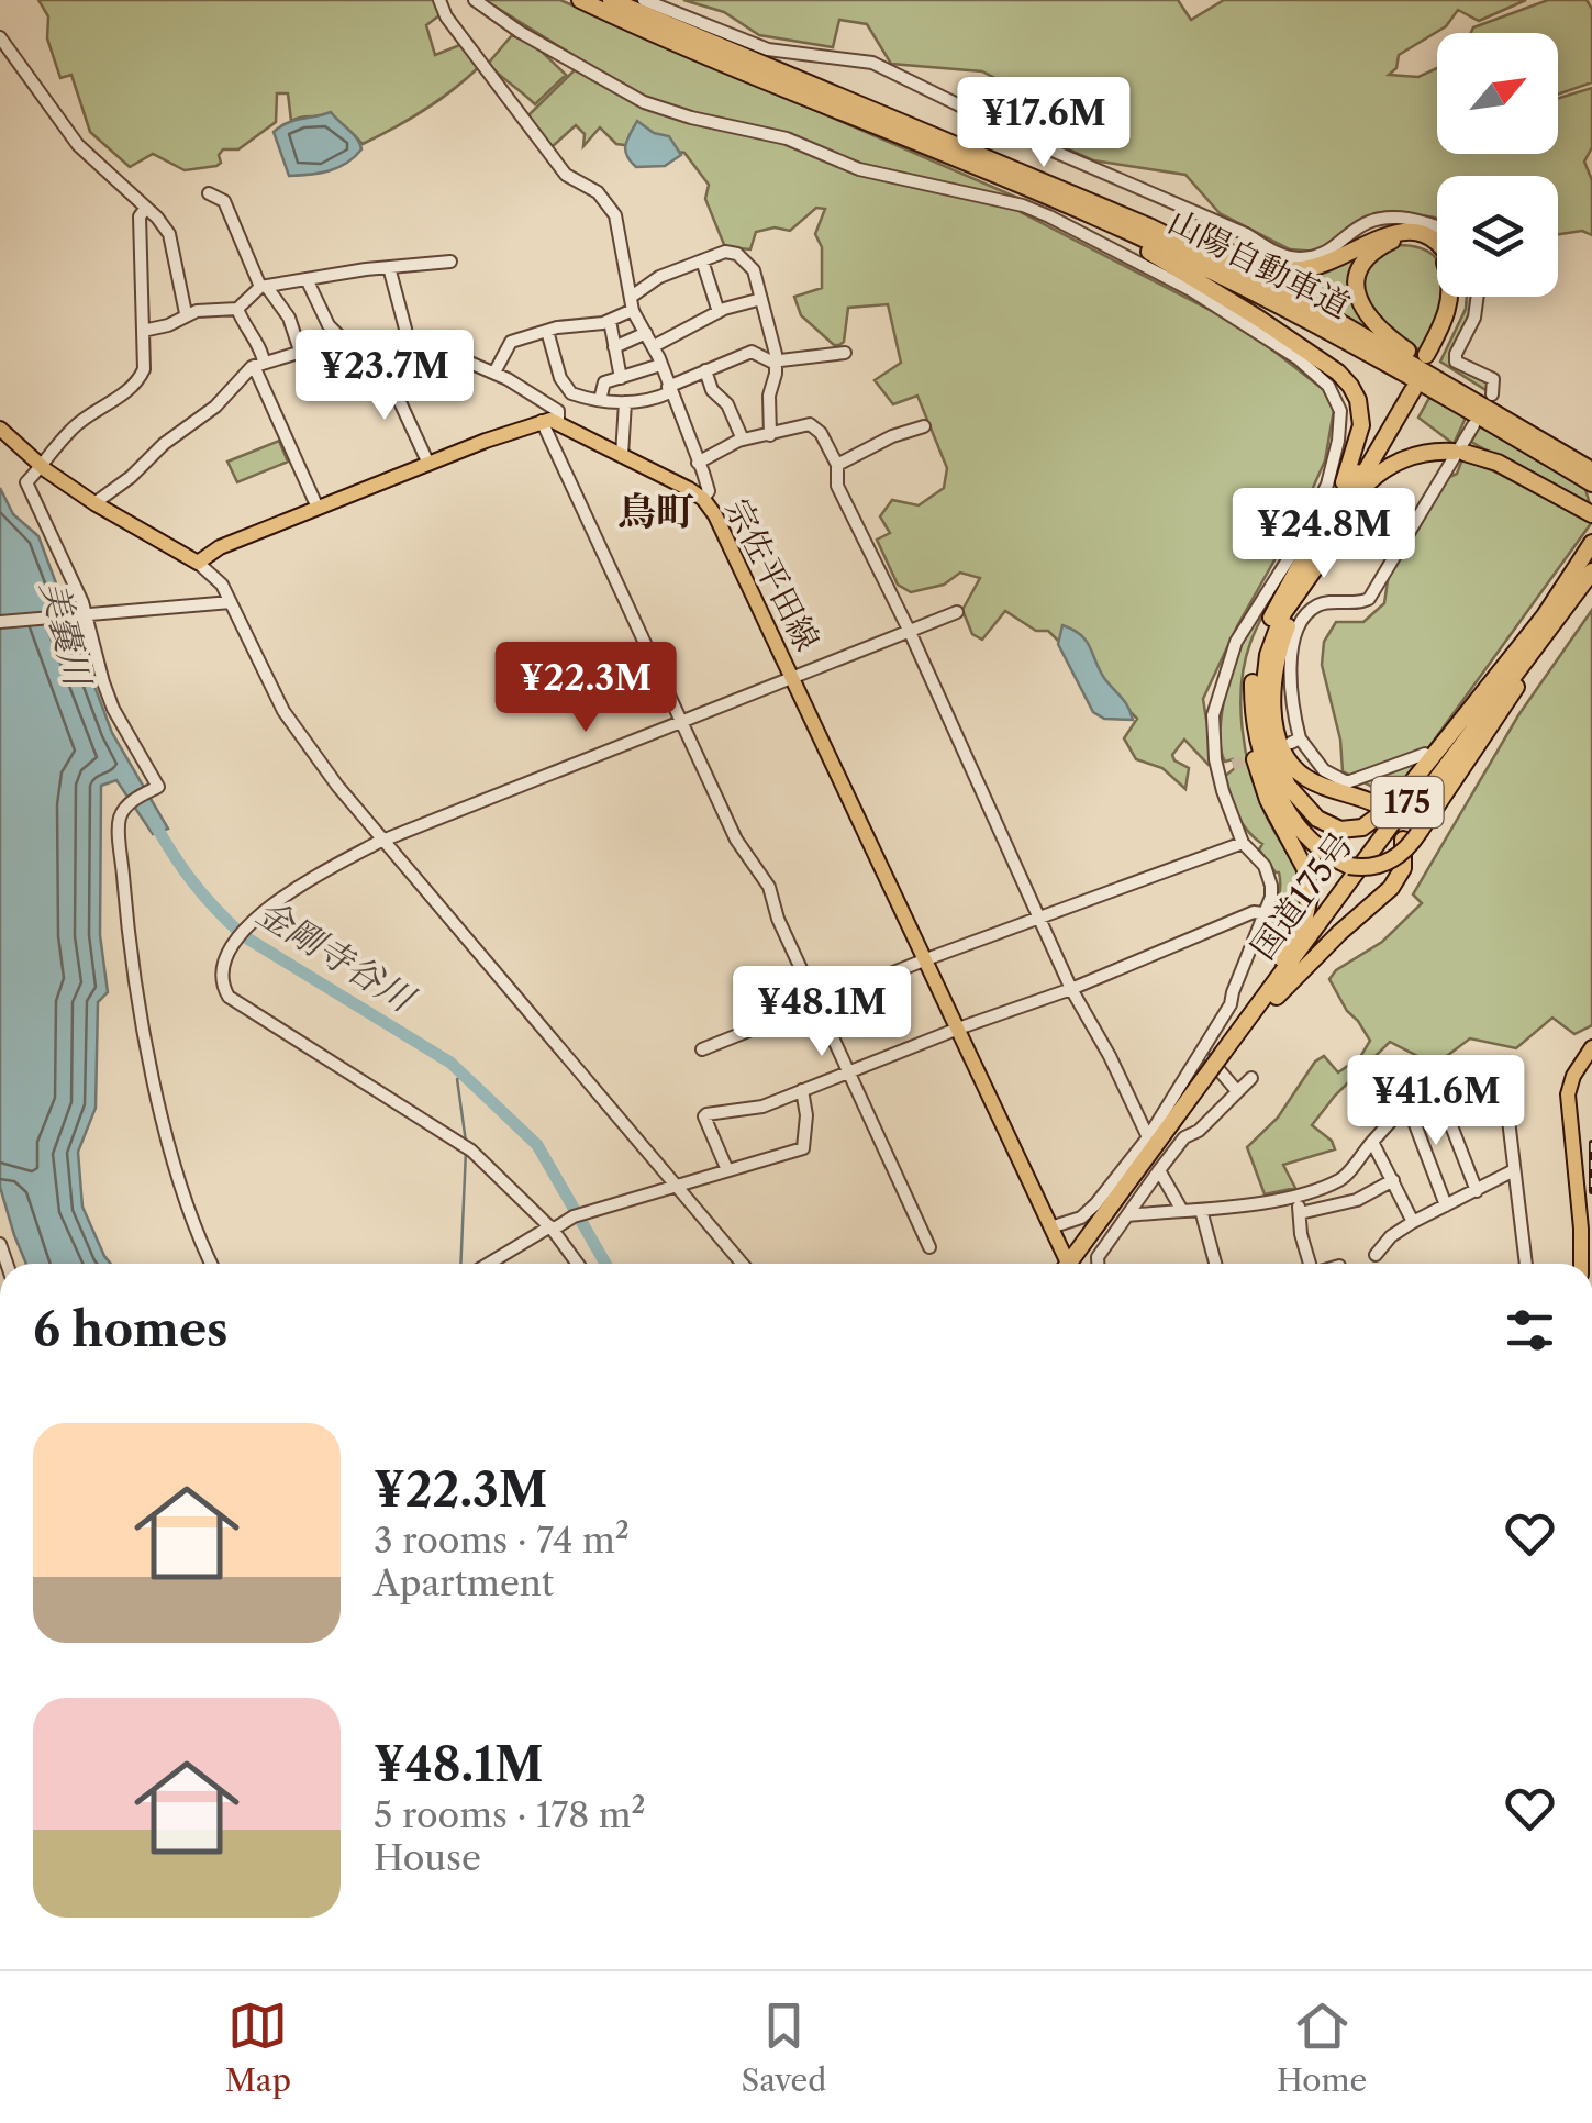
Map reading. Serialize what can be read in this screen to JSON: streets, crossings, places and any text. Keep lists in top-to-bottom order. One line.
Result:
{"streets":{"highway":["山陽自動車道","175","国道175号"],"main road":["宗佐平田線"]},"crossings":[["175","国道175号"]],"districts":["鳥町"],"water":["美嚢川","金剛寺谷川"],"north":"top right","page":{"price":["¥17.6M","¥23.7M","¥24.8M","¥22.3M","¥48.1M","¥41.6M"],"heading":"6 homes","list":[{"name":"¥22.3M","note":"3 rooms · 74 m² · Apartment"},{"name":"¥48.1M","note":"5 rooms · 178 m² · House"}],"tabs":["Map","Saved","Home"]}}
